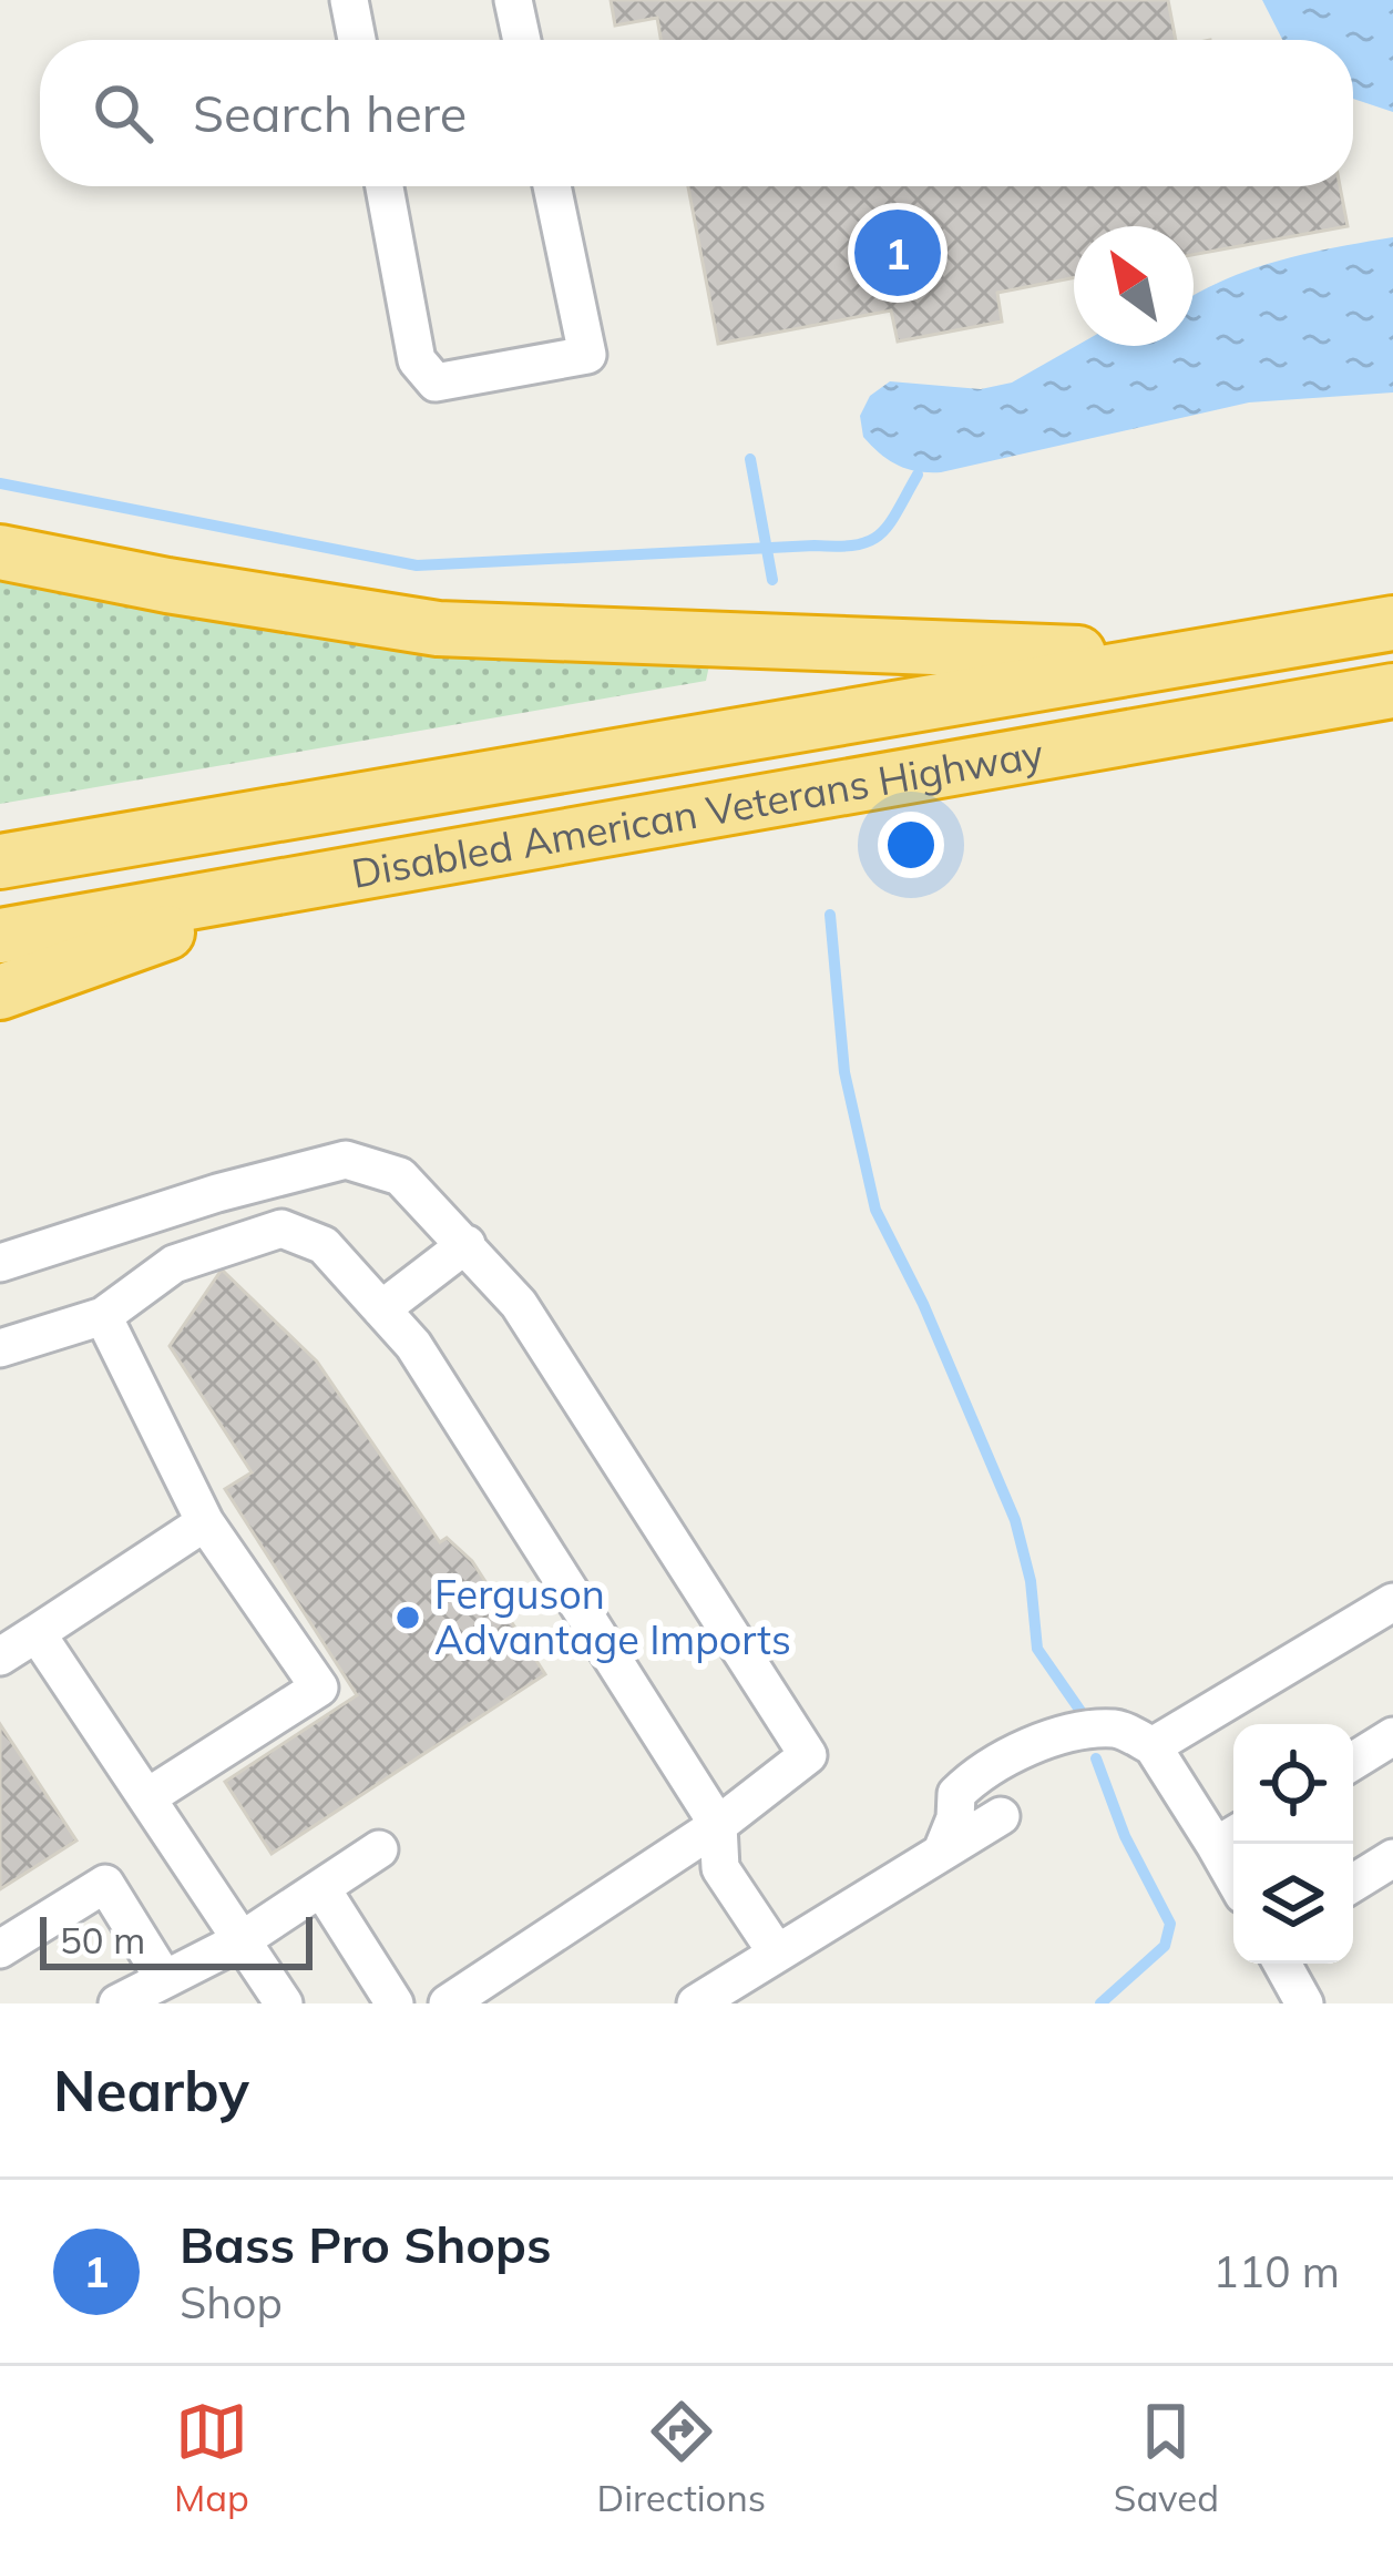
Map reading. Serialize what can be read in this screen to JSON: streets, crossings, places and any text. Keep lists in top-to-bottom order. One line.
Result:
{"streets":{"highway":["Disabled American Veterans Highway"]},"places":["Ferguson Advantage Imports"],"scale_bar":"50 m","north":"top left","page":{"search":"Search here","pins":"1","scale":"50 m","heading":"Nearby","list":[{"mark":"1","name":"Bass Pro Shops","note":"Shop","value":"110 m"}],"nav":["Map","Directions","Saved"]}}
